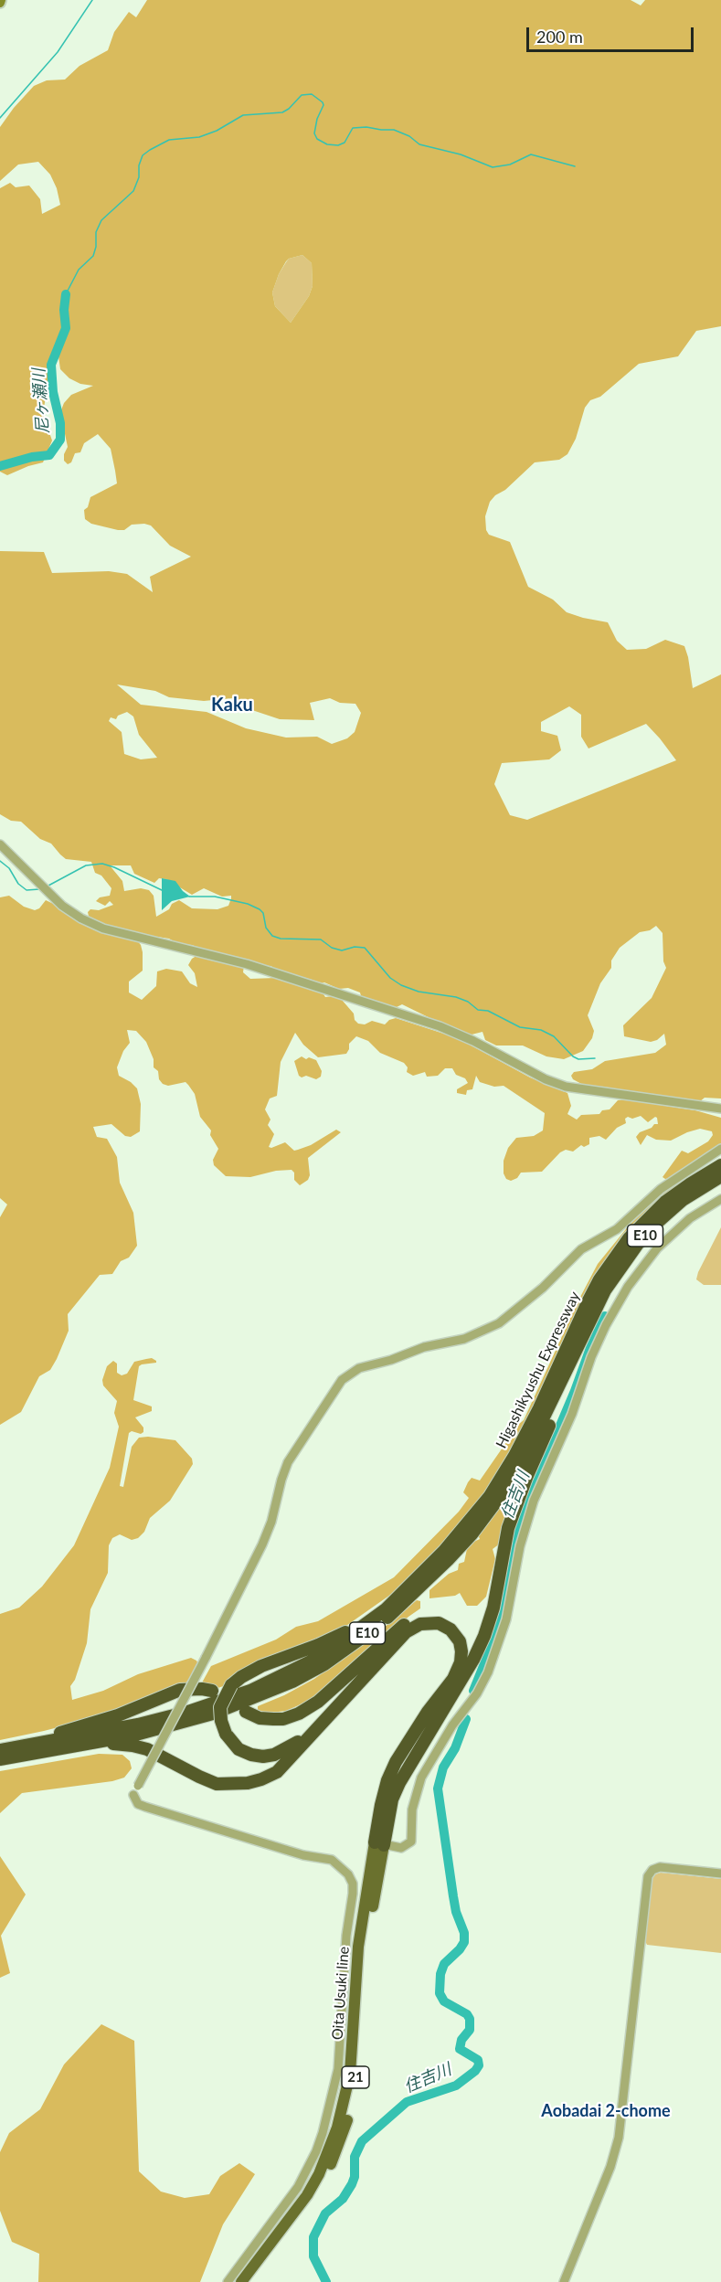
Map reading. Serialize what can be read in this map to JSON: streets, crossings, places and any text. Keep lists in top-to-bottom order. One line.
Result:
{"streets":{"highway":["E10","Higashikyushu Expressway"],"main road":["Oita Usuki line","21"]},"districts":["Kaku","Aobadai 2-chome"],"water":["尼ヶ瀬川","住吉川"],"scale_bar":"200 m"}
